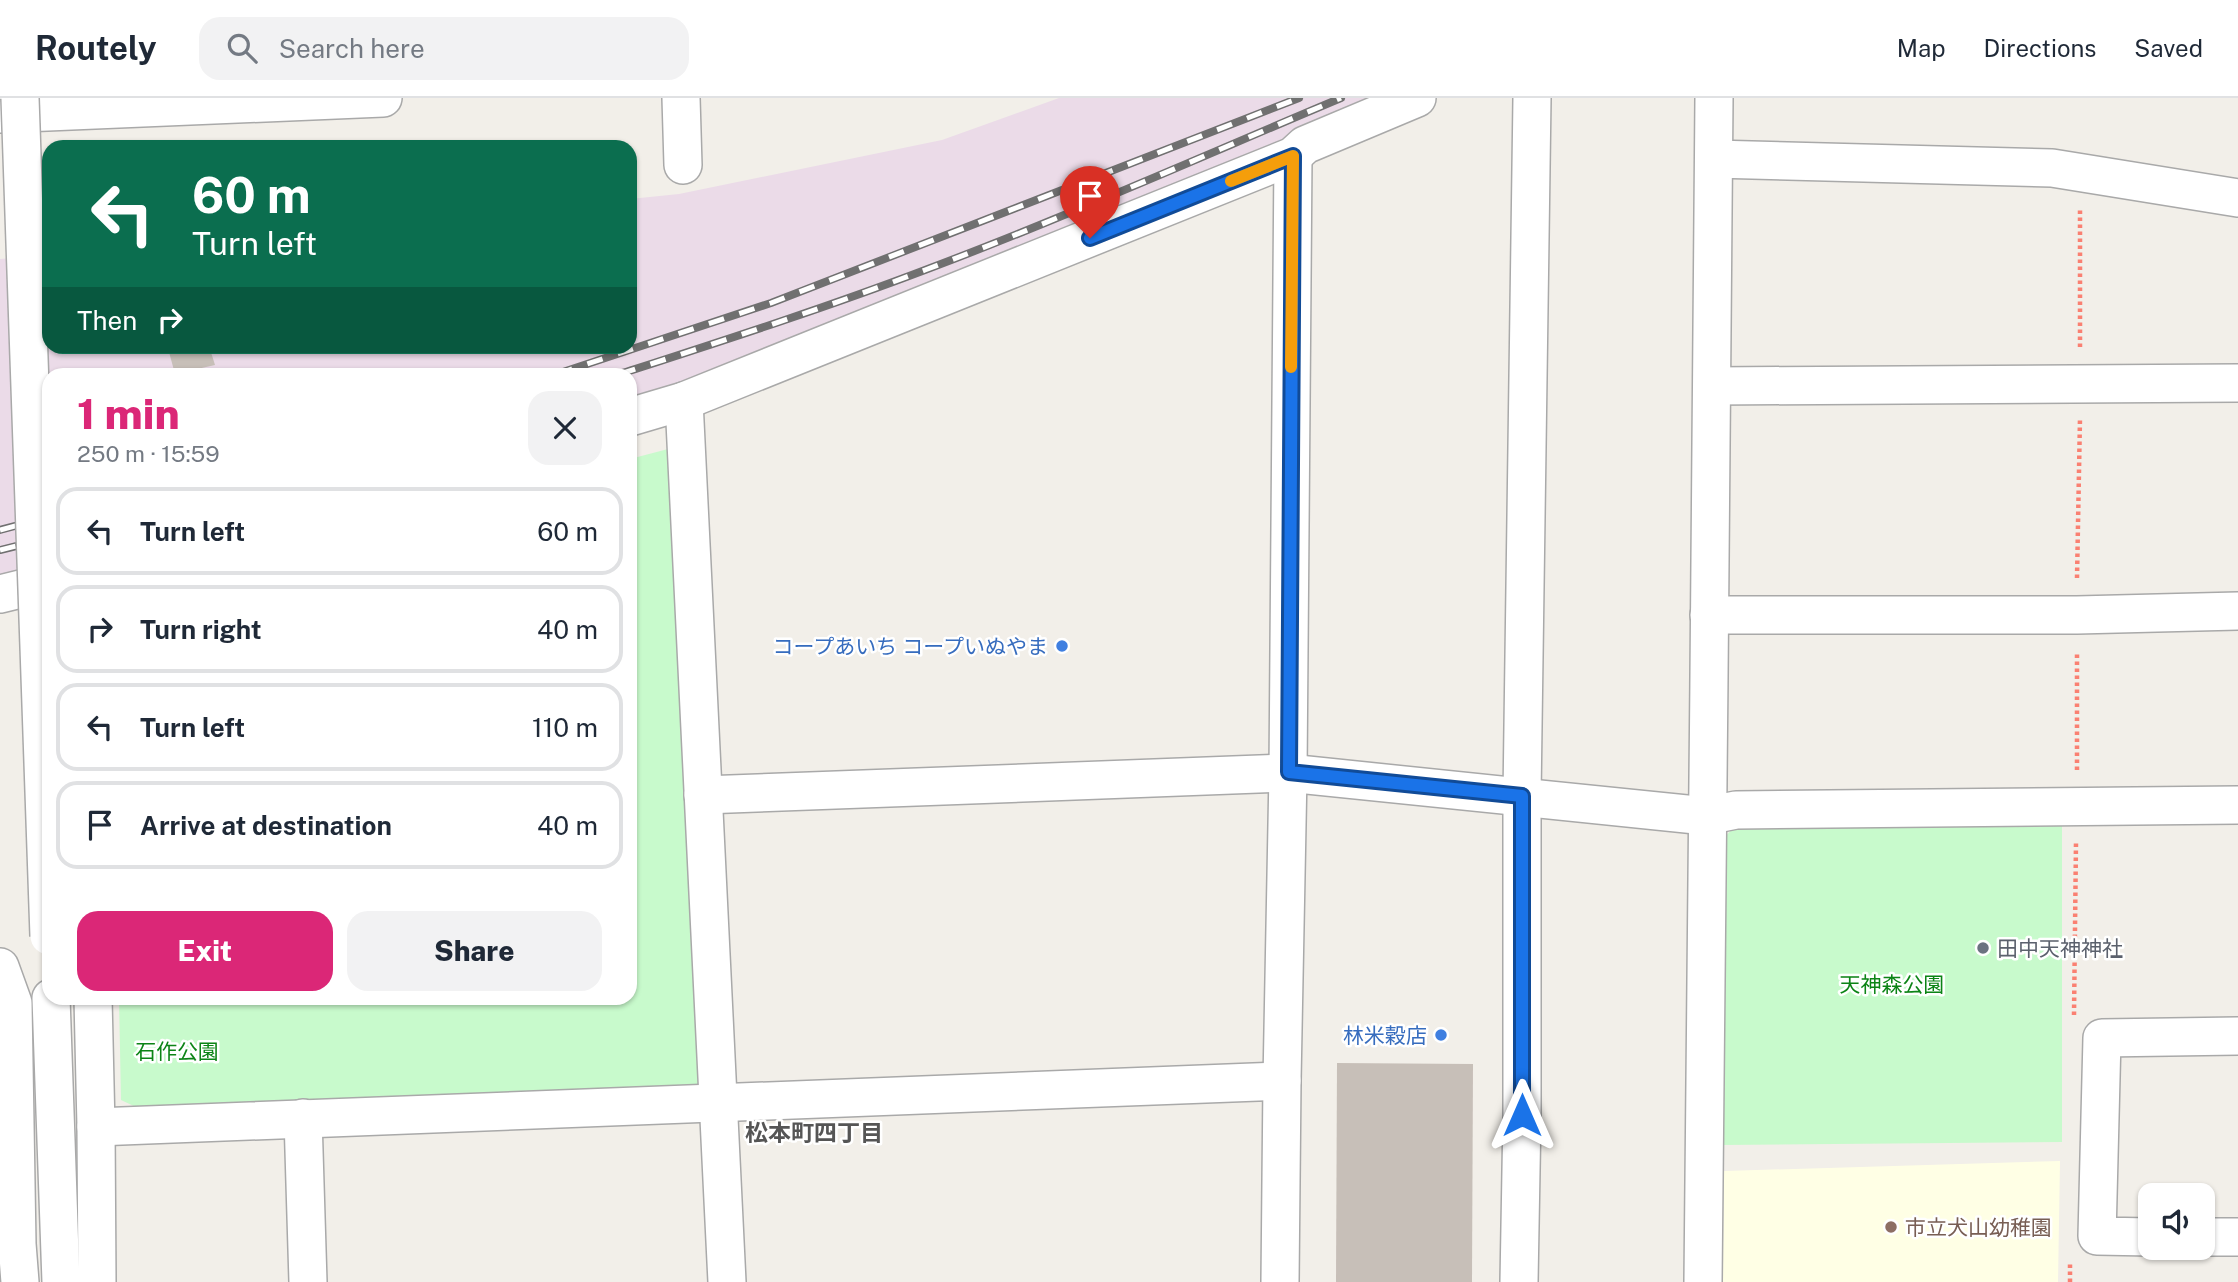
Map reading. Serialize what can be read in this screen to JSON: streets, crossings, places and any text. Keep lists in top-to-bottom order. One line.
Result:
{"districts":["松本町四丁目"],"parks":["天神森公園","石作公園"],"places":["コープあいち コープいぬやま","田中天神神社","林米穀店","市立犬山幼稚園"],"page":{"header":"Routely","search":"Search here","nav":["Map","Directions","Saved"],"turn":["60 m","Turn left"],"then":"Then","heading":["1 min","250 m · 15:59"],"list":[{"name":"Turn left","value":"60 m"},{"name":"Turn right","value":"40 m"},{"name":"Turn left","value":"110 m"},{"name":"Arrive at destination","value":"40 m"}],"buttons":["Exit","Share"]}}
